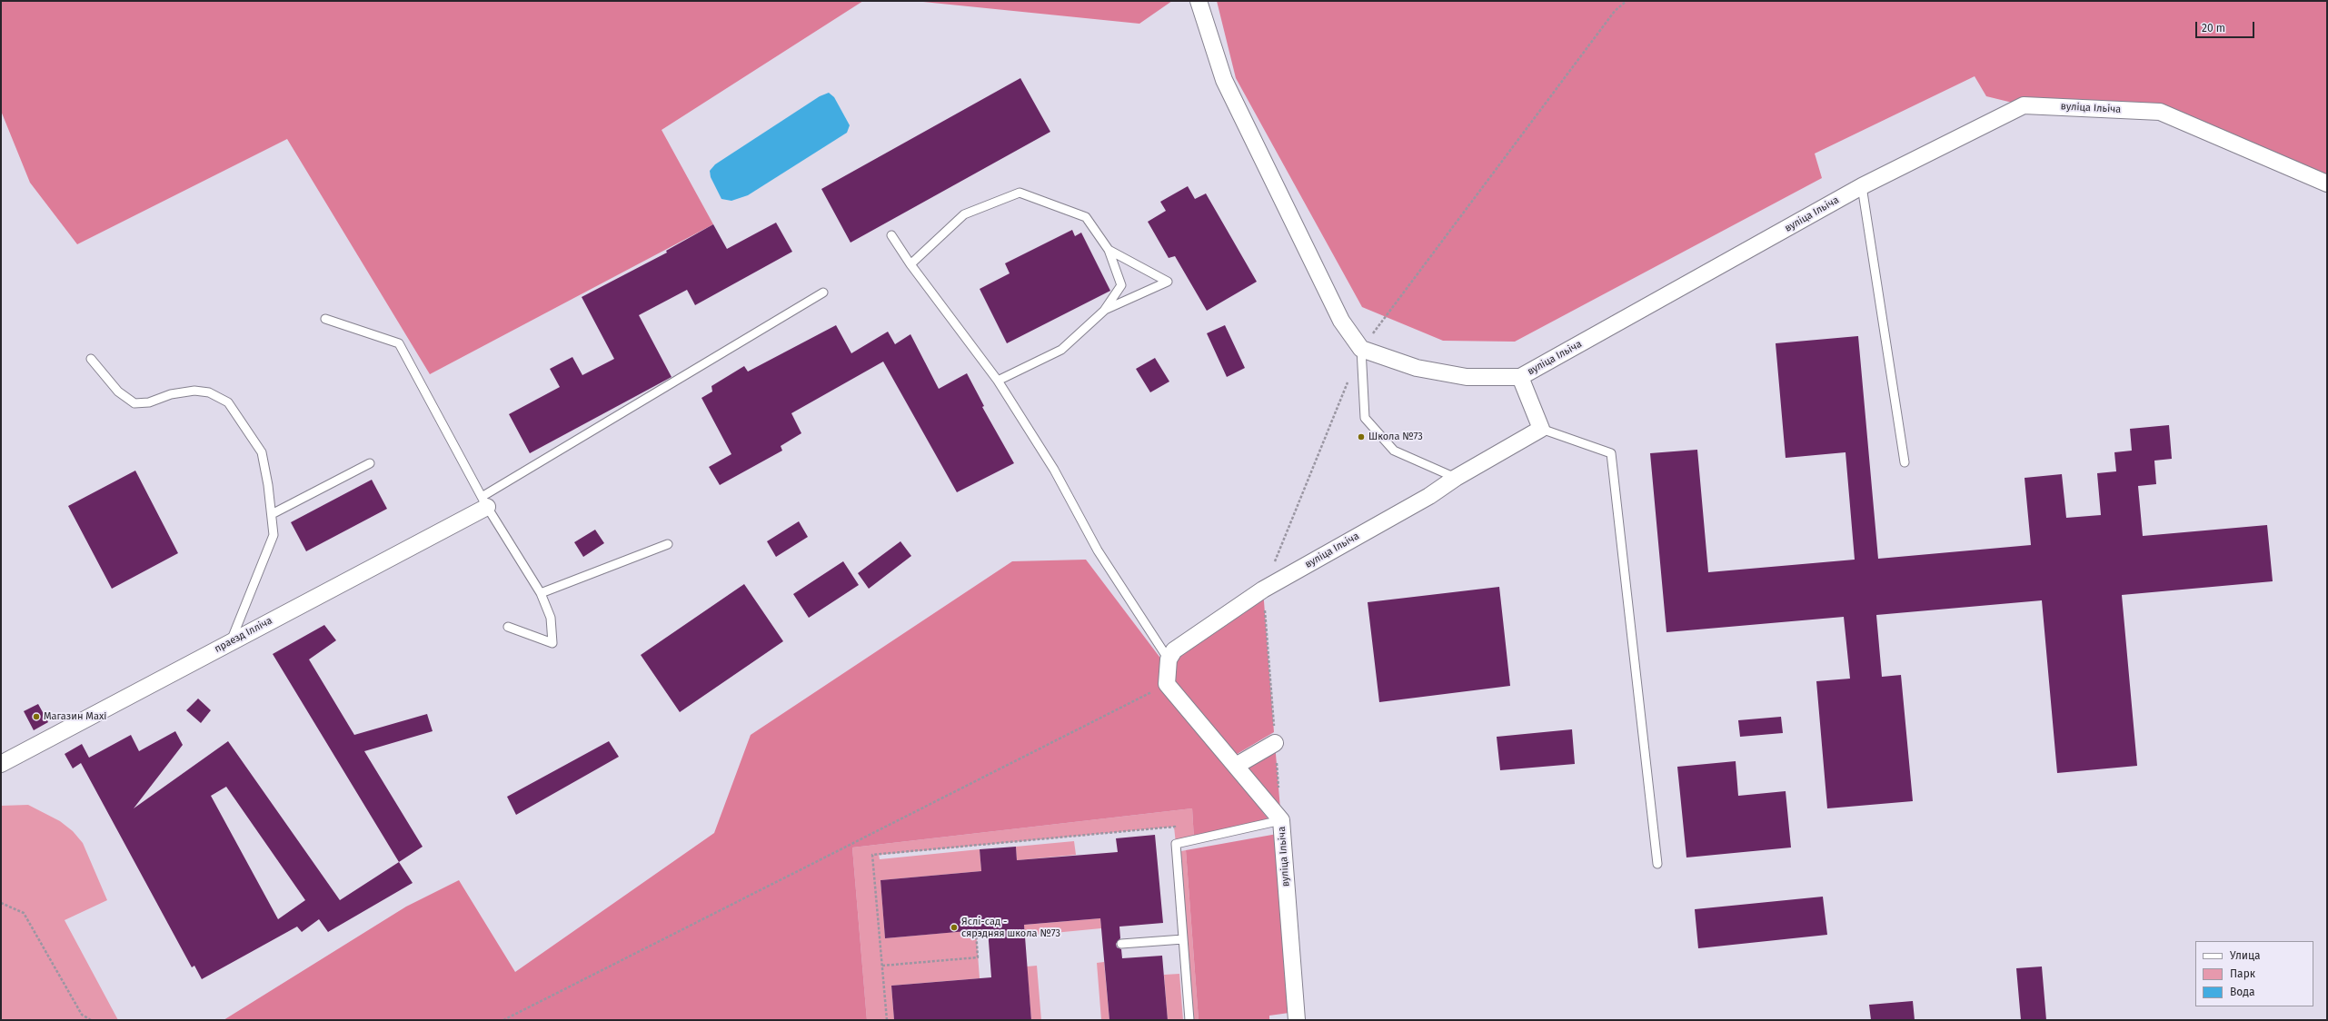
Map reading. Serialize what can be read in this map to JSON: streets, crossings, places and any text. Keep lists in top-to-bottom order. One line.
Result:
{"streets":{"street":["вуліца Ільіча","праезд Ілліча"]},"places":["Школа №73","Магазин Maxi","Яслі-сад - сярэдняя школа №73"],"legend":["Улица","Парк","Вода"],"scale_bar":"20 m"}
